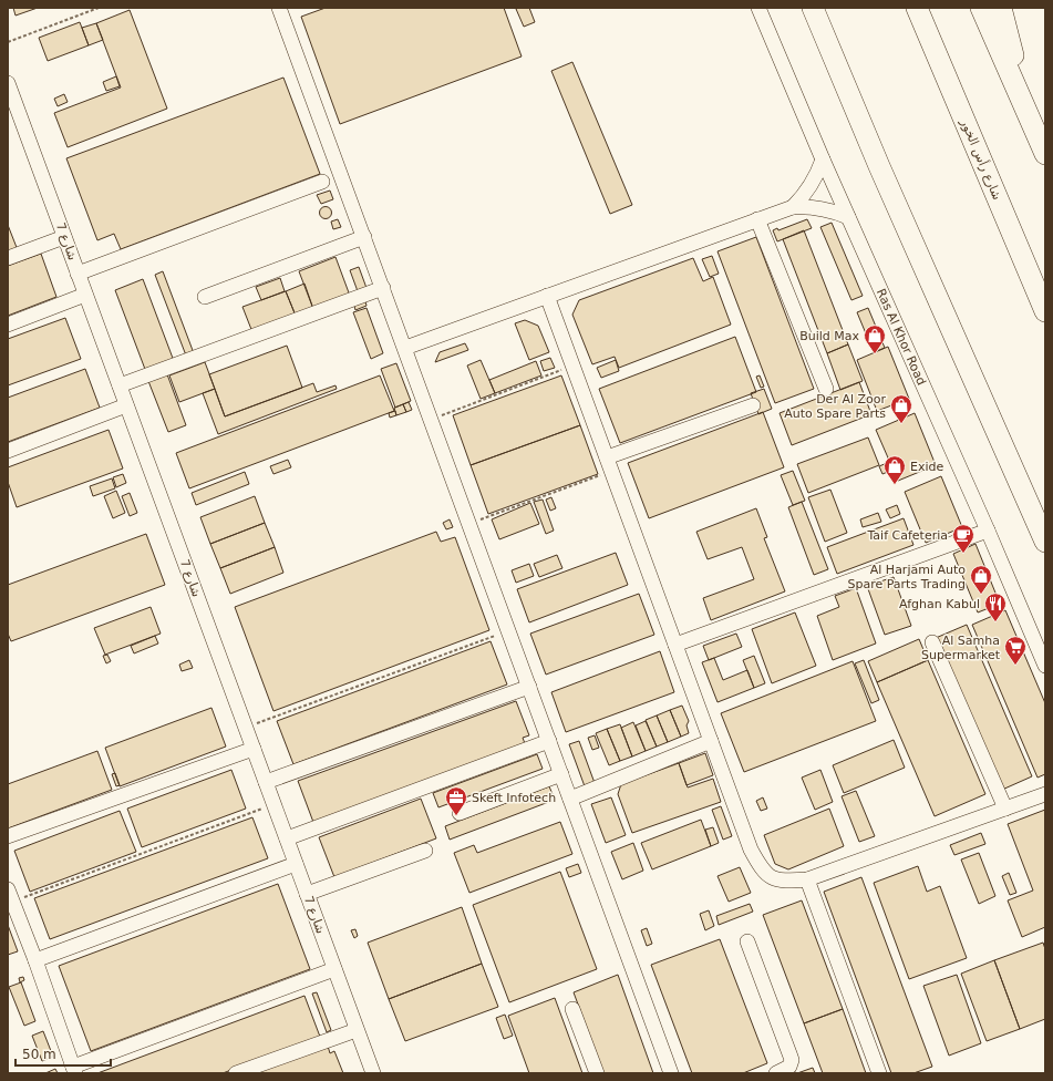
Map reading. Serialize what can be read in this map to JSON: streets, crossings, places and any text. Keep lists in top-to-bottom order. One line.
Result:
{"streets":{"highway":["شارع رأس الخور"],"street":["شارع 7","Ras Al Khor Road"]},"places":{"shop":["Build Max","Der Al Zoor Auto Spare Parts","Exide","Al Harjami Auto Spare Parts Trading"],"cafe":["Taif Cafeteria"],"restaurant":["Afghan Kabul"],"supermarket":["Al Samha Supermarket"],"office":["Skeft Infotech"]},"scale_bar":"50 m"}
